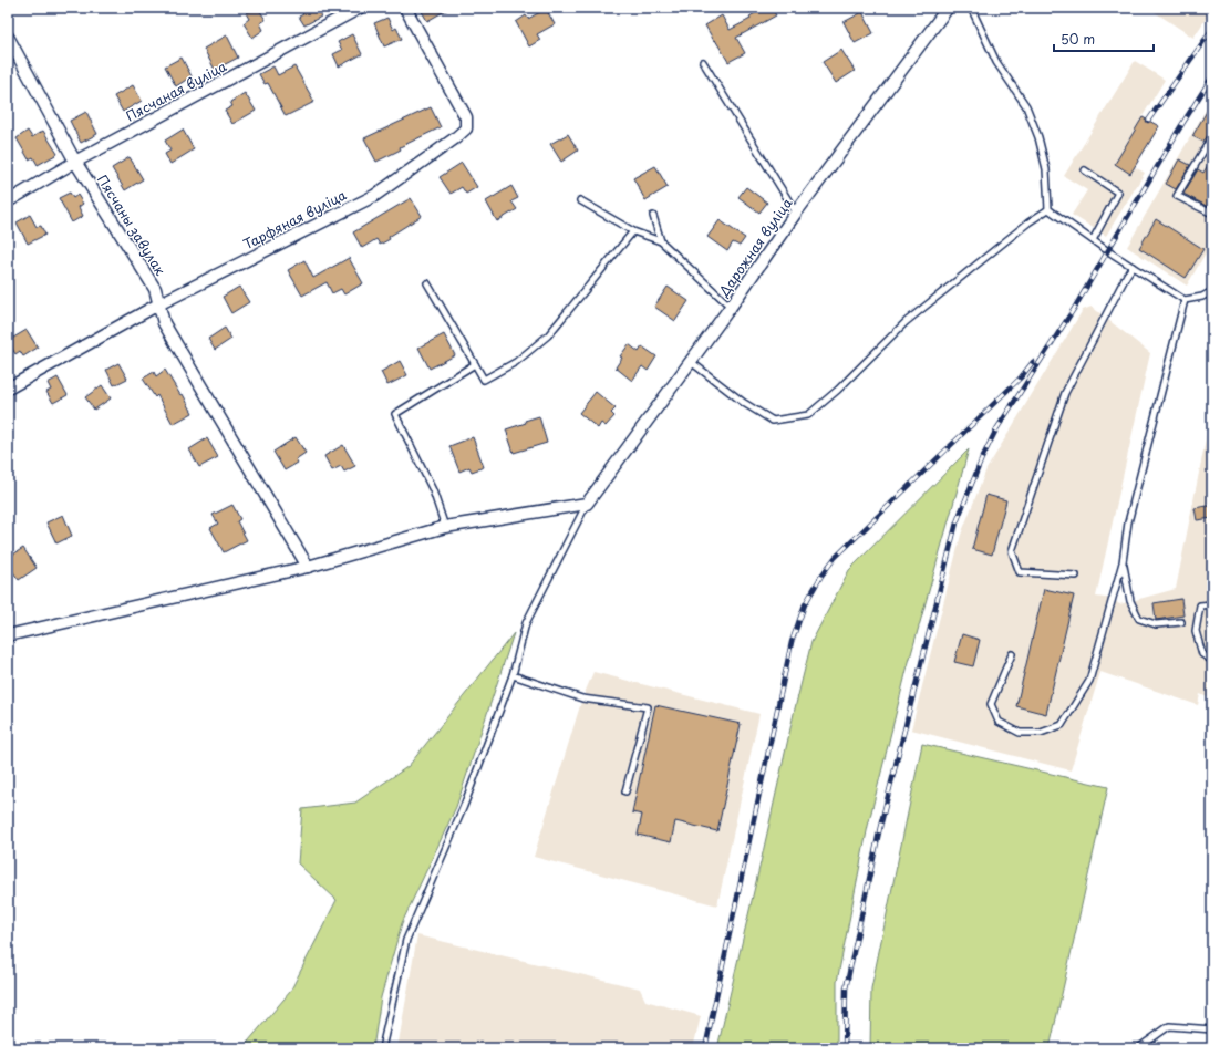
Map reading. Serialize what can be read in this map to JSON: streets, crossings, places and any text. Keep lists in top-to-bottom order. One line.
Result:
{"streets":{"street":["Пясчаная вуліца","Тарфяная вуліца","Пясчаны завулак","Дарожная вуліца"]},"crossings":[["Пясчаная вуліца","Пясчаны завулак"],["Тарфяная вуліца","Пясчаны завулак"]],"scale_bar":"50 m"}
